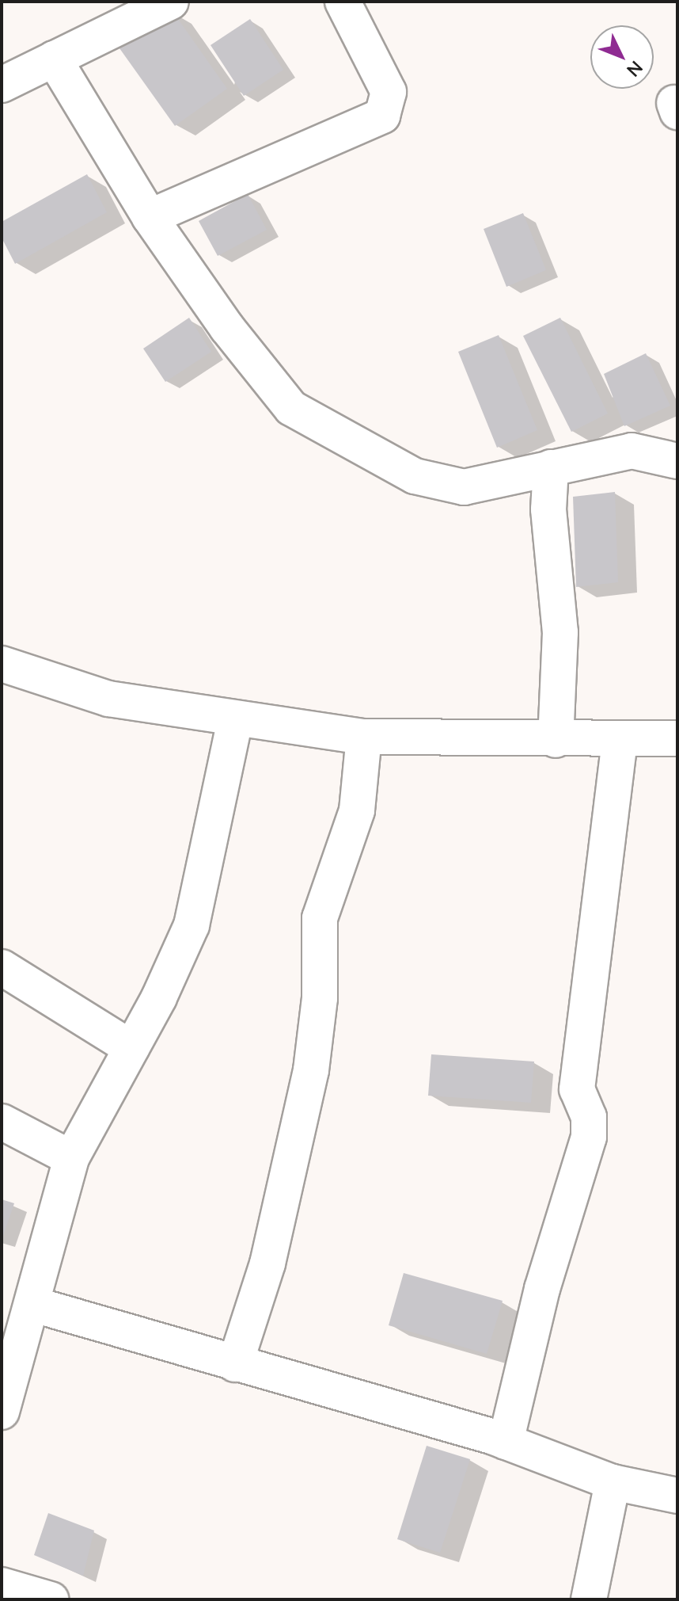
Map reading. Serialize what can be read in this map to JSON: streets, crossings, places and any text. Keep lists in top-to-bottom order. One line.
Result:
{"north":"bottom right"}
